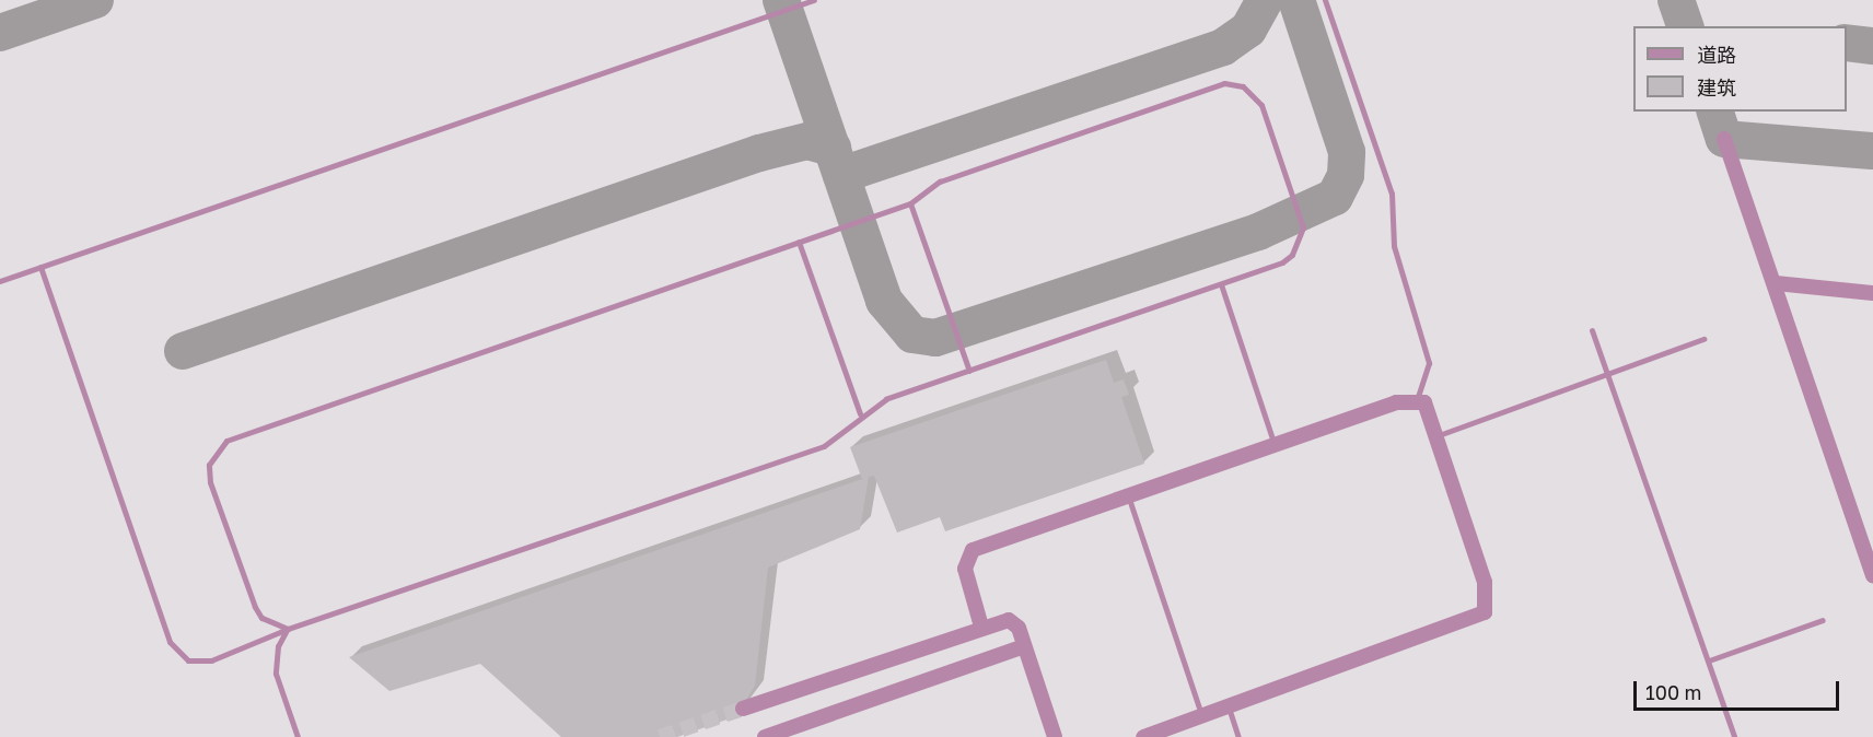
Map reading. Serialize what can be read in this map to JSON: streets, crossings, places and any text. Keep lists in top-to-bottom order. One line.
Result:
{"legend":["道路","建筑"],"scale_bar":"100 m"}
